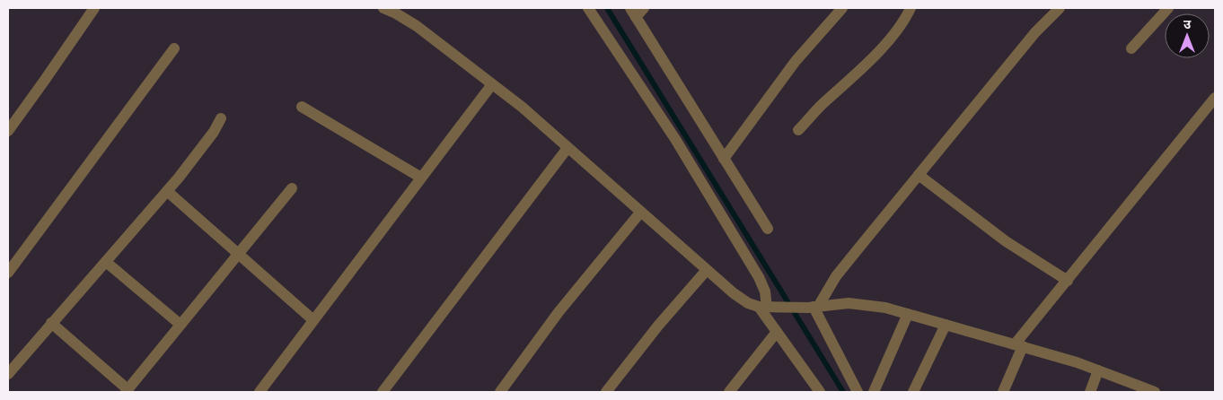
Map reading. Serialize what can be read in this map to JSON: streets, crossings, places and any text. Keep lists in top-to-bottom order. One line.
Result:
{"north":"top"}
